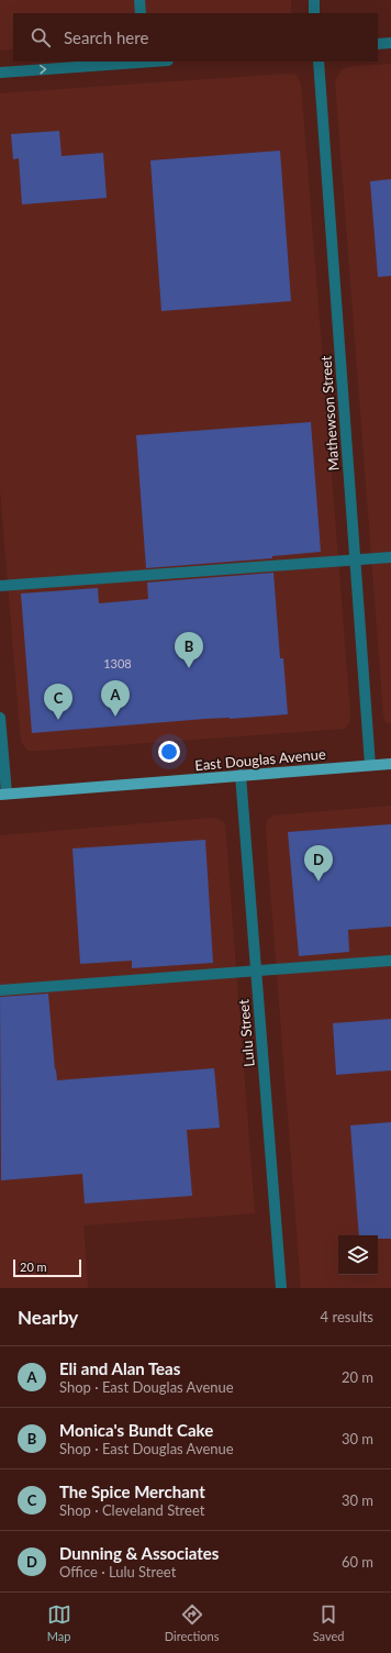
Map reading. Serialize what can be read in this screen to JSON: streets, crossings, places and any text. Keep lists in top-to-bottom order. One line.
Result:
{"streets":{"main road":["East Douglas Avenue"],"street":["Mathewson Street","Lulu Street"]},"crossings":[["Mathewson Street","East Douglas Avenue"],["East Douglas Avenue","Lulu Street"]],"house_numbers":["1308"],"scale_bar":"20 m","page":{"search":"Search here","pins":["B","A","C","D"],"scale":"20 m","heading":["Nearby","4 results"],"list":[{"mark":"A","name":"Eli and Alan Teas","note":"Shop · East Douglas Avenue","value":"20 m"},{"mark":"B","name":"Monica's Bundt Cake","note":"Shop · East Douglas Avenue","value":"30 m"},{"mark":"C","name":"The Spice Merchant","note":"Shop · Cleveland Street","value":"30 m"},{"mark":"D","name":"Dunning & Associates","note":"Office · Lulu Street","value":"60 m"}],"nav":["Map","Directions","Saved"]}}
